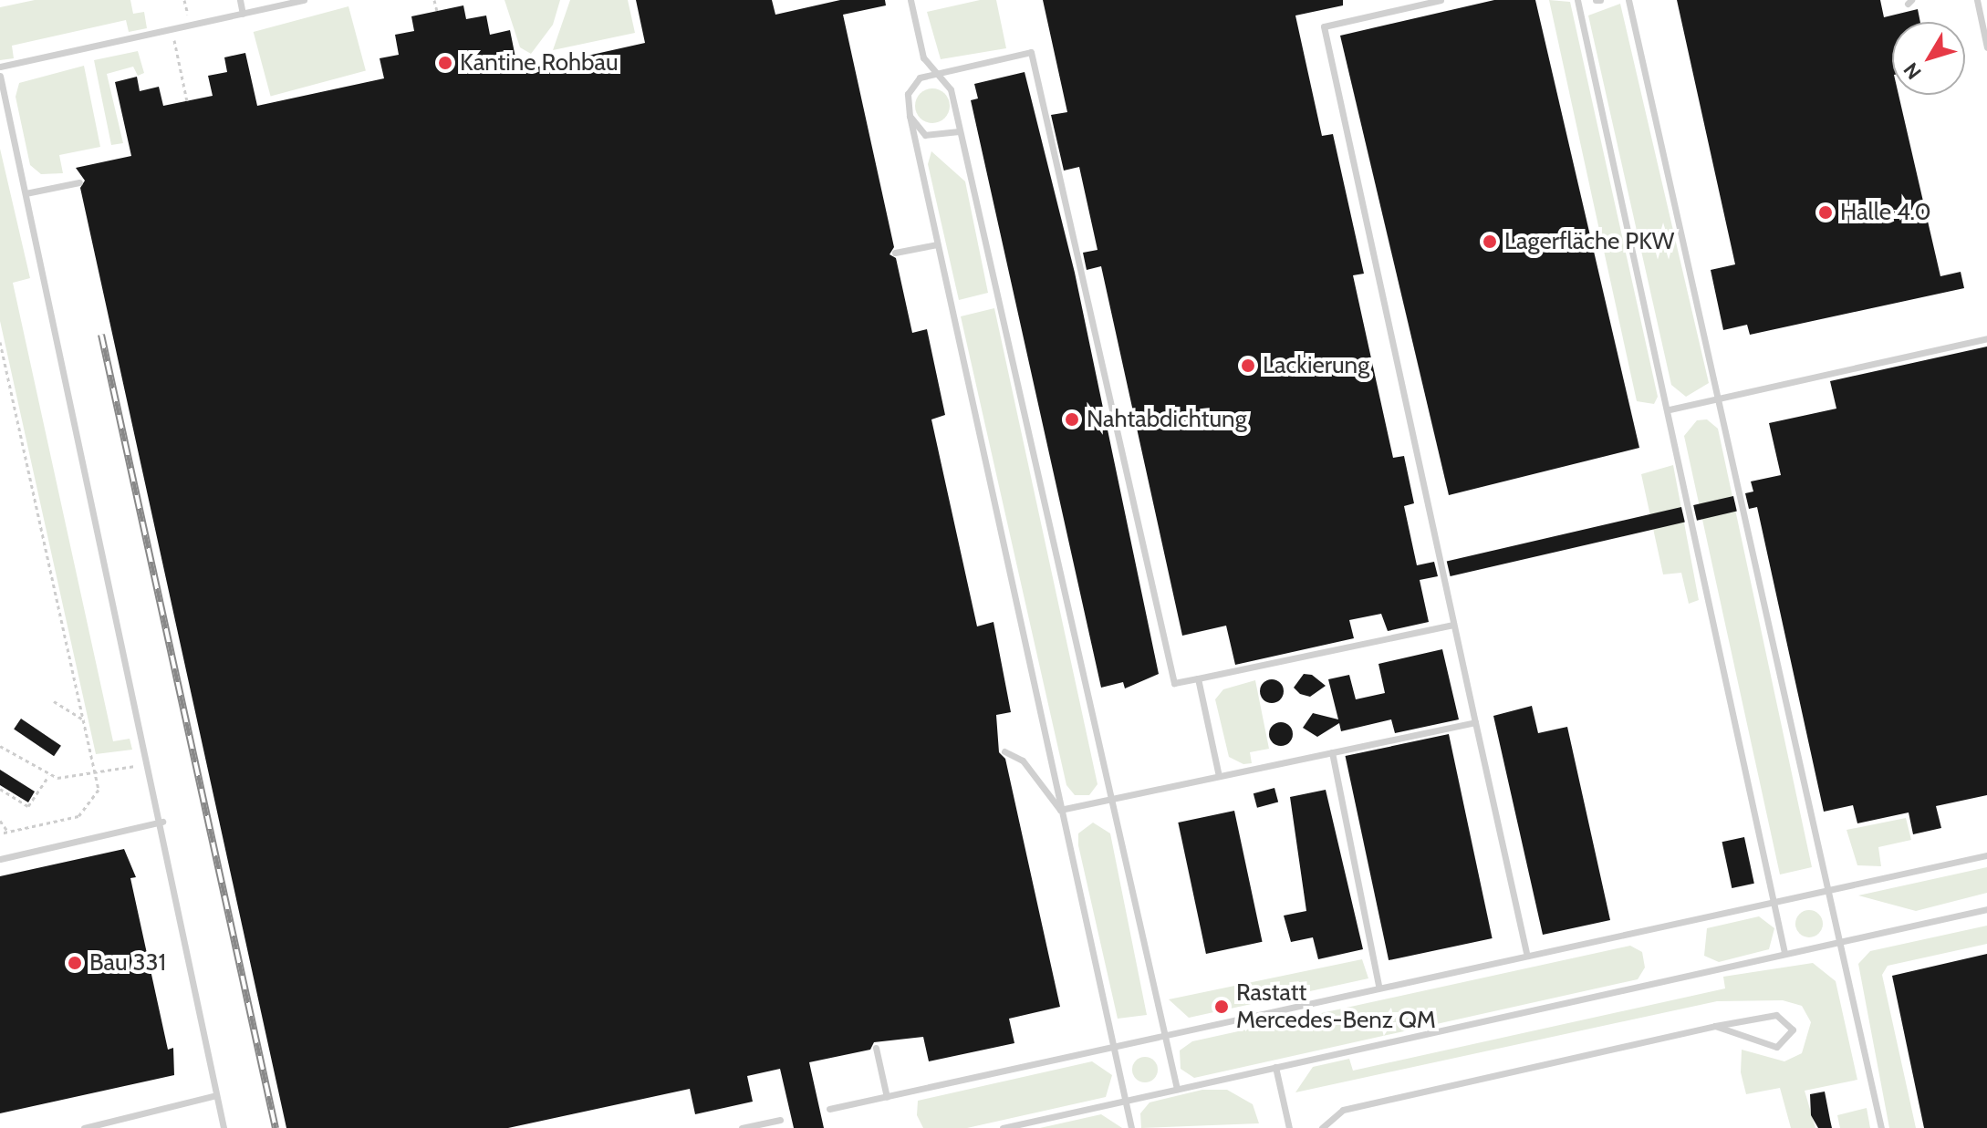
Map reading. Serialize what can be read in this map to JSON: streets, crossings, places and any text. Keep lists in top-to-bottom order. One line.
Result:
{"places":["Kantine Rohbau","Halle 4.0","Lagerfläche PKW","Lackierung","Nahtabdichtung","Bau 331","Rastatt Mercedes-Benz QM"],"north":"bottom left"}
